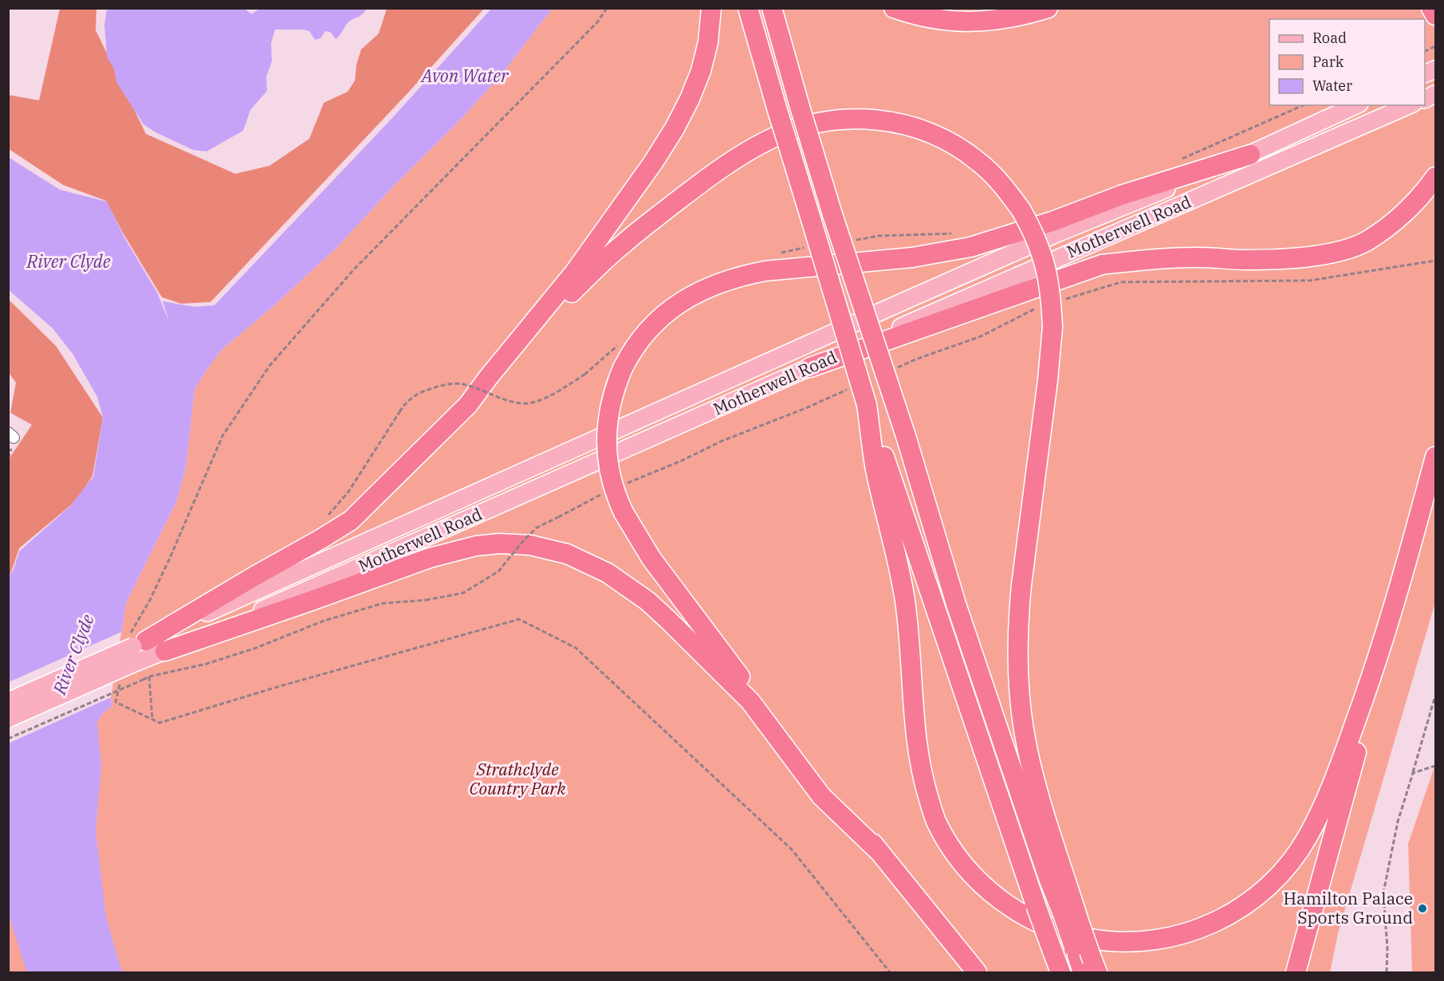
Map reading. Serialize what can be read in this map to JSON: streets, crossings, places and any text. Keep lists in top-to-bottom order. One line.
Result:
{"streets":{"main road":["Motherwell Road"]},"water":["Avon Water","River Clyde"],"parks":["Strathclyde Country Park"],"places":["Hamilton Palace Sports Ground"],"legend":["Road","Park","Water"]}
